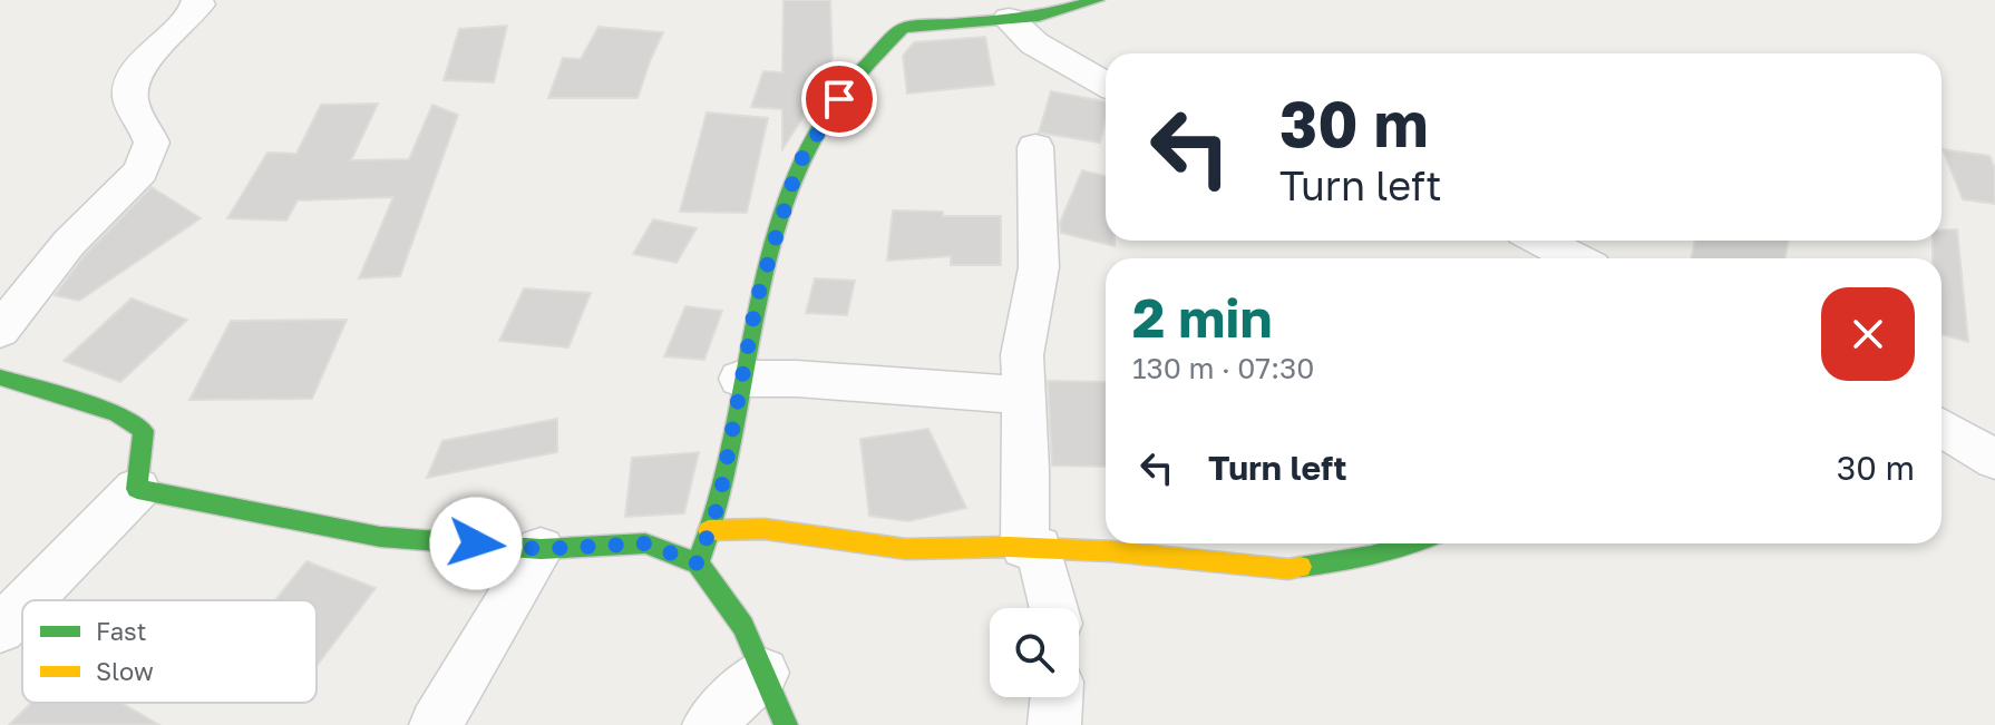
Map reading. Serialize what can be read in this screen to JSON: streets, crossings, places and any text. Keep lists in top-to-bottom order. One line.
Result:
{"legend":["Fast","Slow"],"page":{"turn":["30 m","Turn left"],"heading":["2 min","130 m · 07:30"],"list":[{"name":"Turn left","value":"30 m"}]}}
